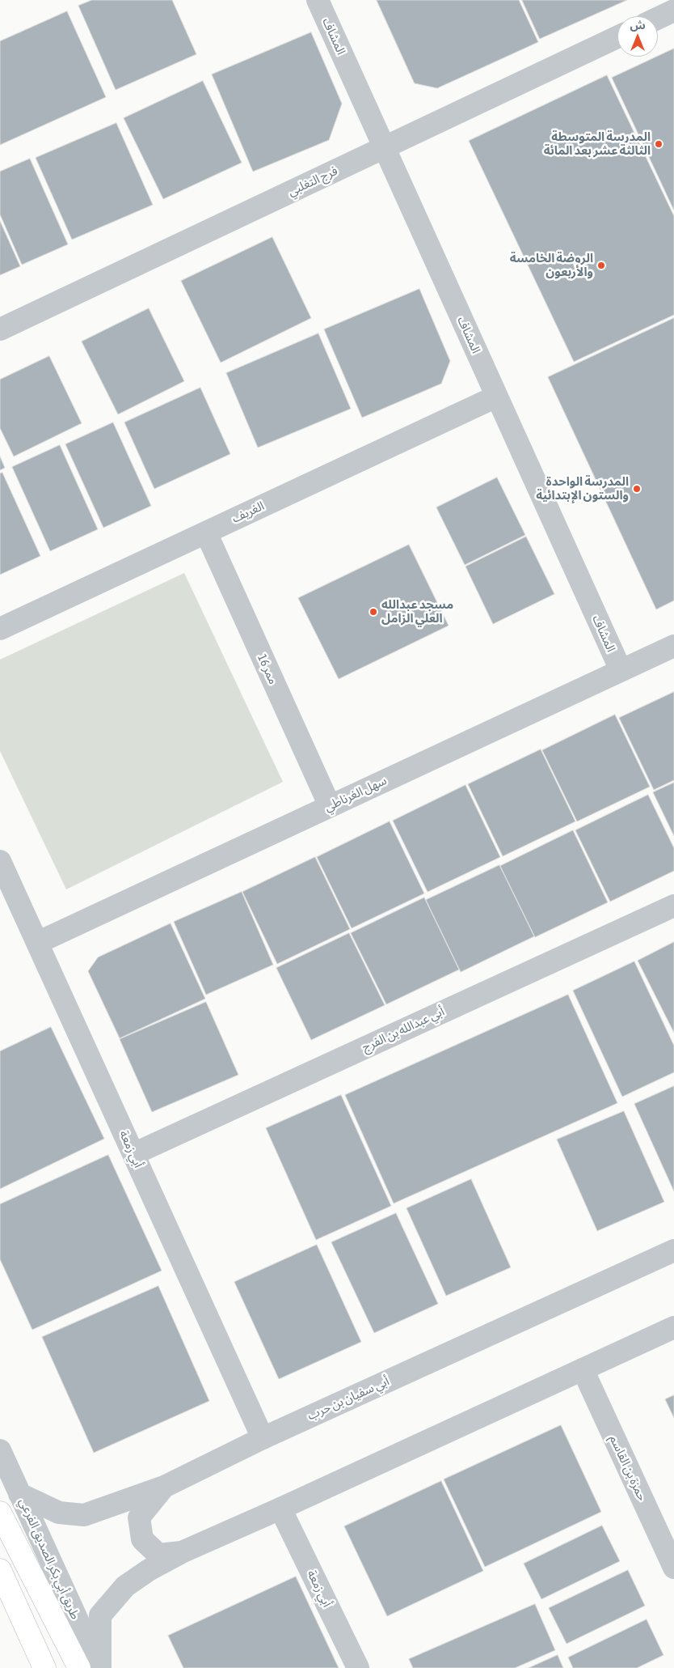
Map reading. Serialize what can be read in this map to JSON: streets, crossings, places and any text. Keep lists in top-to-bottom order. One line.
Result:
{"streets":{"street":["المشاف","فرج التغلبي","الغريف","ممر 16","سهل الغرناطي","أبي عبدالله بن الفرج","أبي زمعة","أبي سفيان بن حرب","حمزة بن القاسم","طريق أبي بكر الصديق الفرعي"]},"crossings":[["المشاف","فرج التغلبي"],["المشاف","الغريف"],["المشاف","سهل الغرناطي"],["الغريف","ممر 16"],["ممر 16","سهل الغرناطي"],["سهل الغرناطي","أبي زمعة"],["أبي عبدالله بن الفرج","أبي زمعة"],["أبي زمعة","أبي سفيان بن حرب"],["أبي سفيان بن حرب","طريق أبي بكر الصديق الفرعي"]],"places":["المدرسة المتوسطة الثالثة عشر بعد المائة","الروضة الخامسة والأربعون","المدرسة الواحدة والستون الإبتدائية","مسجد عبدالله العلي الزامل"],"north":"top"}
